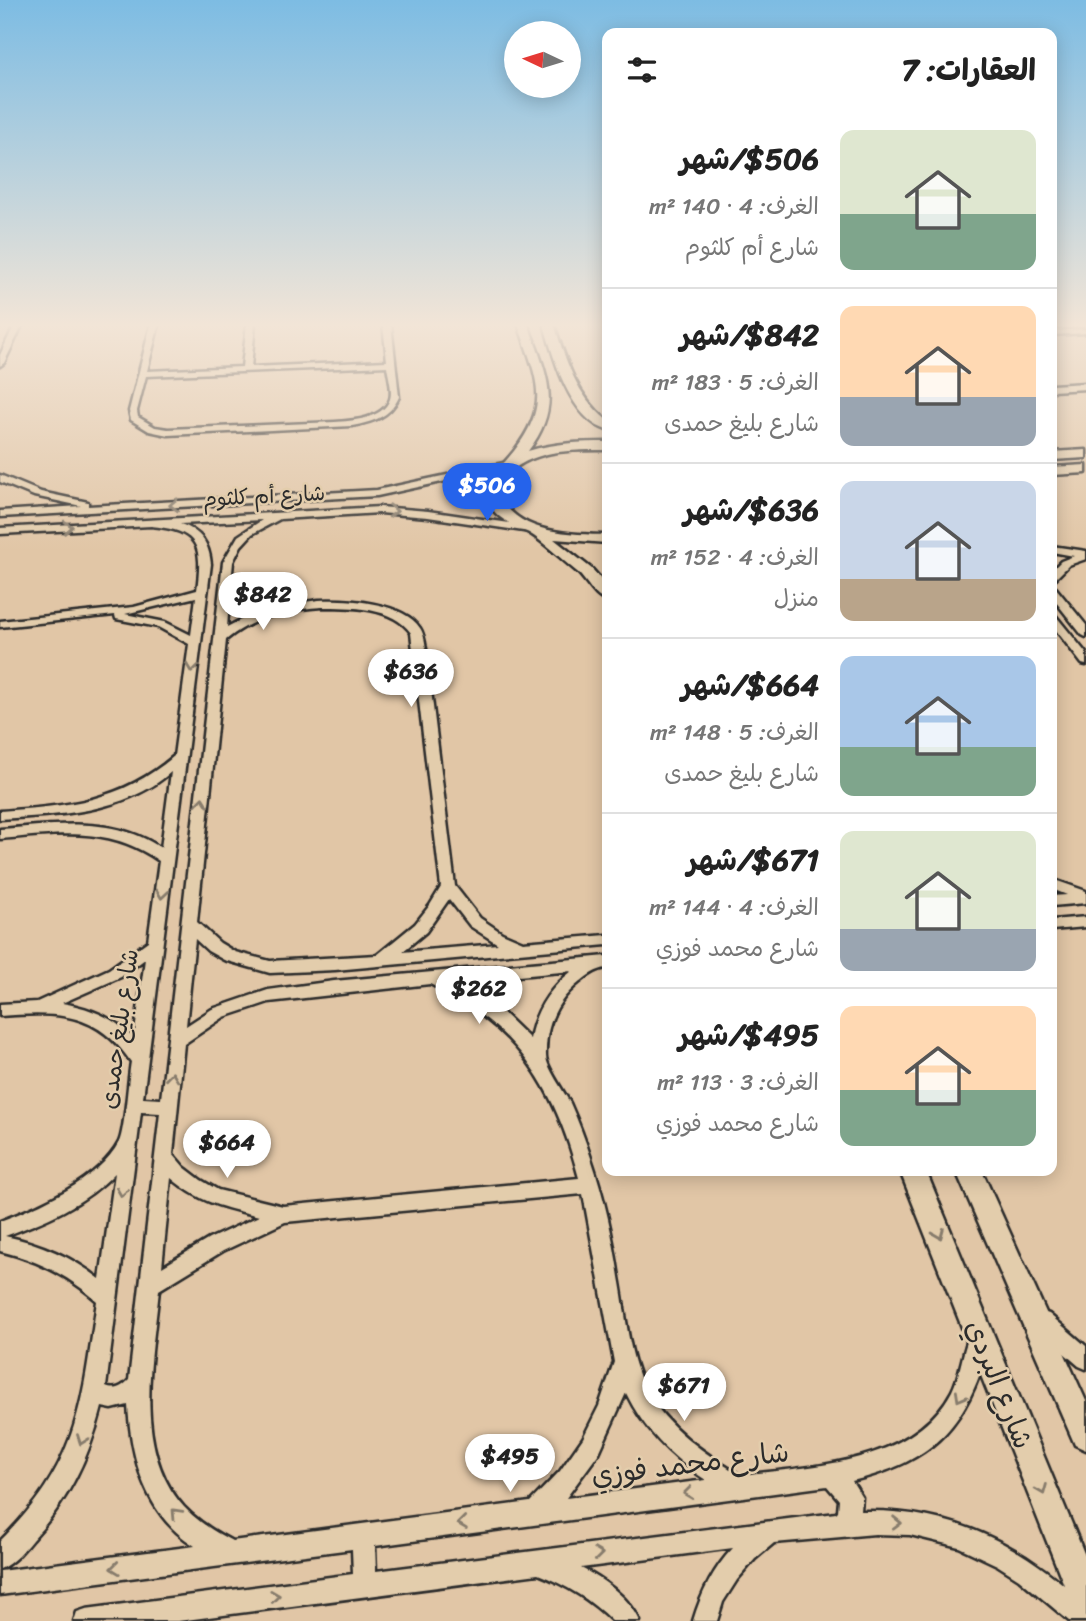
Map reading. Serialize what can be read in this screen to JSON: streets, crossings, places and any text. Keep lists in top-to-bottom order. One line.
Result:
{"streets":{"street":["شارع أم كلثوم","شارع بليغ حمدى","شارع البردي","شارع محمد فوزي"]},"crossings":[["شارع البردي","شارع محمد فوزي"]],"north":"left","page":{"heading":"العقارات: 7","list":[{"name":"$506/شهر","note":"الغرف: 4 · 140 m² · شارع أم كلثوم"},{"name":"$842/شهر","note":"الغرف: 5 · 183 m² · شارع بليغ حمدى"},{"name":"$636/شهر","note":"الغرف: 4 · 152 m² · منزل"},{"name":"$664/شهر","note":"الغرف: 5 · 148 m² · شارع بليغ حمدى"},{"name":"$671/شهر","note":"الغرف: 4 · 144 m² · شارع محمد فوزي"},{"name":"$495/شهر","note":"الغرف: 3 · 113 m² · شارع محمد فوزي"}],"price":["$506","$842","$636","$262","$664","$671","$495"]}}
